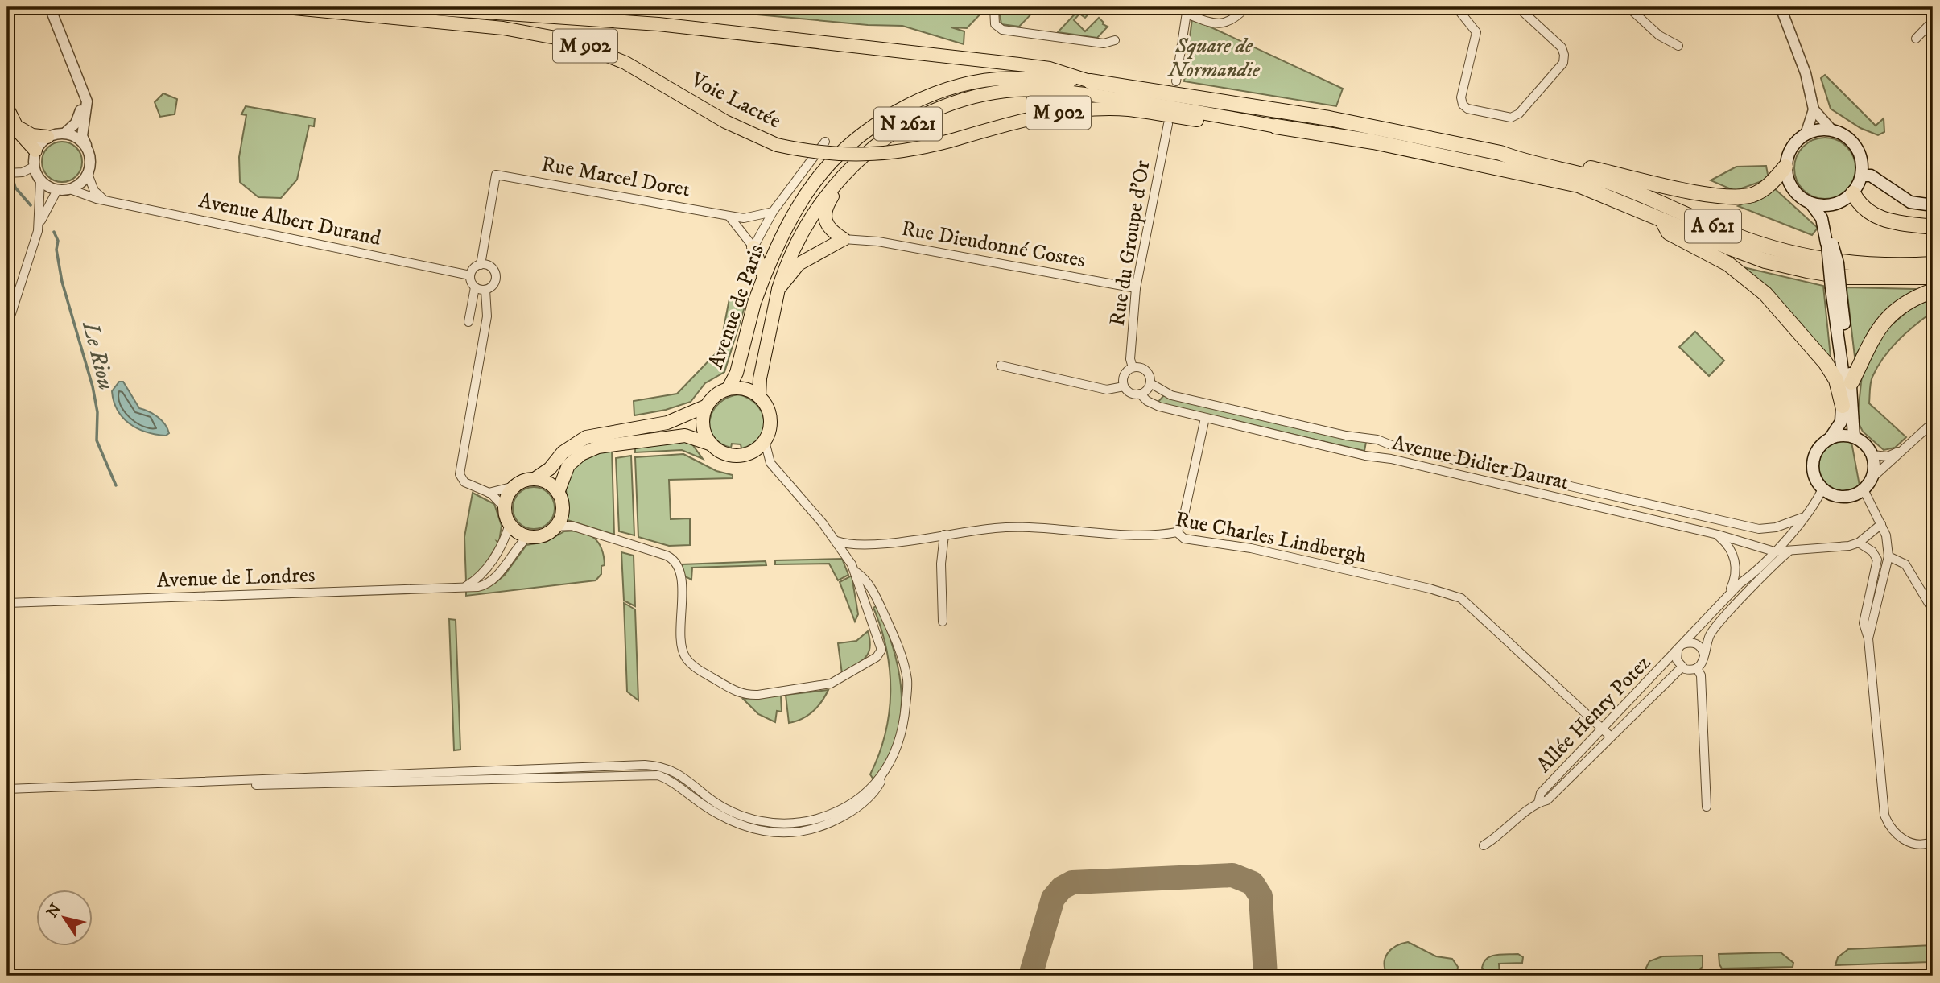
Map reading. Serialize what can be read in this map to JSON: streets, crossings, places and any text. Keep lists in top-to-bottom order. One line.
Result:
{"streets":{"highway":["A 621"],"main road":["M 902","Voie Lactée","N 2621","Avenue de Paris"],"street":["Rue Marcel Doret","Avenue Albert Durand","Rue du Groupe d'Or","Rue Dieudonné Costes","Avenue Didier Daurat","Rue Charles Lindbergh","Avenue de Londres","Allée Henry Potez"]},"crossings":[["M 902","A 621"],["M 902","Avenue de Paris"],["Voie Lactée","A 621"],["Voie Lactée","Avenue de Paris"],["Rue Marcel Doret","Avenue Albert Durand"],["A 621","Avenue de Paris"],["Rue du Groupe d'Or","Rue Dieudonné Costes"],["Rue du Groupe d'Or","Avenue Didier Daurat"],["Rue Charles Lindbergh","Allée Henry Potez"]],"water":["Le Riou"],"parks":["Square de Normandie"],"north":"top left"}
